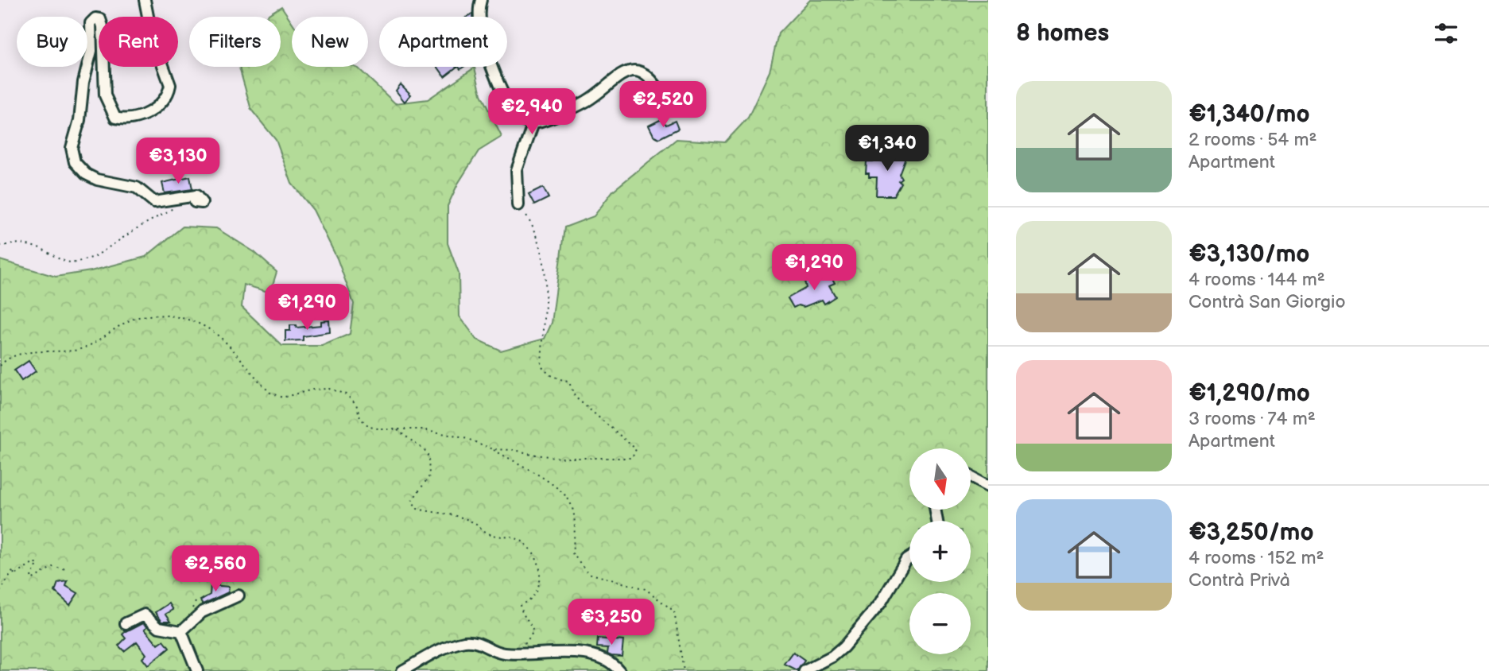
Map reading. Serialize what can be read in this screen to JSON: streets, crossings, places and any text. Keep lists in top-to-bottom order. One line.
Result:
{"north":"bottom","page":{"heading":"8 homes","chip":["Buy","Rent","Filters","New","Apartment"],"list":[{"name":"€1,340/mo","note":"2 rooms · 54 m² · Apartment"},{"name":"€3,130/mo","note":"4 rooms · 144 m² · Contrà San Giorgio"},{"name":"€1,290/mo","note":"3 rooms · 74 m² · Apartment"},{"name":"€3,250/mo","note":"4 rooms · 152 m² · Contrà Privà"}],"price":["€2,520","€2,940","€1,340","€3,130","€1,290","€1,290","€2,560","€3,250"],"map_buttons":["+","−"]}}
